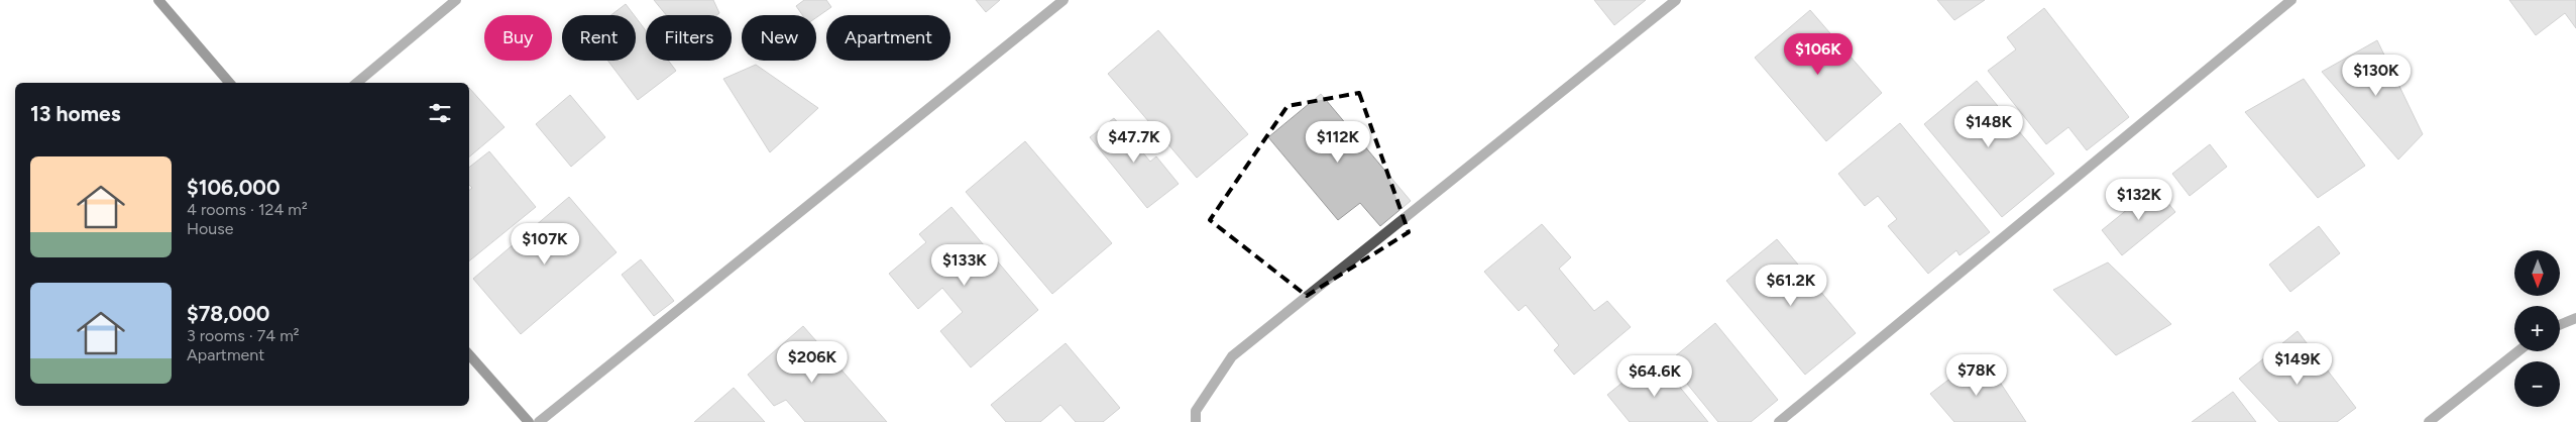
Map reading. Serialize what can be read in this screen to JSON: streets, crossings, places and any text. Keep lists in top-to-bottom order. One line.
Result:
{"north":"bottom","page":{"chip":["Buy","Rent","Filters","New","Apartment"],"price":["$106K","$130K","$148K","$47.7K","$112K","$132K","$107K","$133K","$61.2K","$206K","$149K","$78K","$64.6K"],"heading":"13 homes","list":[{"name":"$106,000","note":"4 rooms · 124 m² · House"},{"name":"$78,000","note":"3 rooms · 74 m² · Apartment"}],"map_buttons":["+","−"]}}
